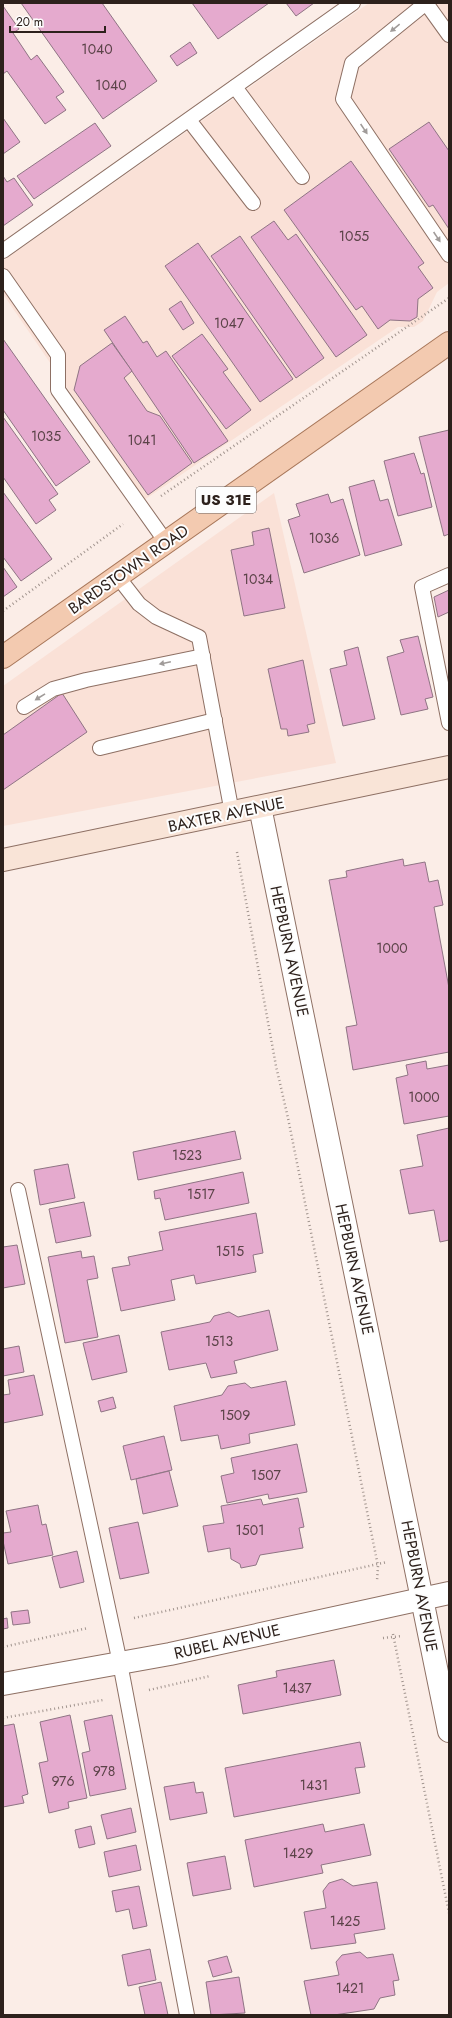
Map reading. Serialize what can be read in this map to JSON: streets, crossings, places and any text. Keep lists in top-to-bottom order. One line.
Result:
{"streets":{"main road":["US 31E","BARDSTOWN ROAD","BAXTER AVENUE"],"street":["HEPBURN AVENUE","RUBEL AVENUE"]},"crossings":[["BAXTER AVENUE","HEPBURN AVENUE"],["HEPBURN AVENUE","RUBEL AVENUE"]],"house_numbers":["1040","1040","1055","1047","1035","1041","1036","1034","1000","1000","1523","1517","1515","1513","1509","1507","1501","1437","978","976","1431","1429","1425","1421"],"scale_bar":"20 m"}
